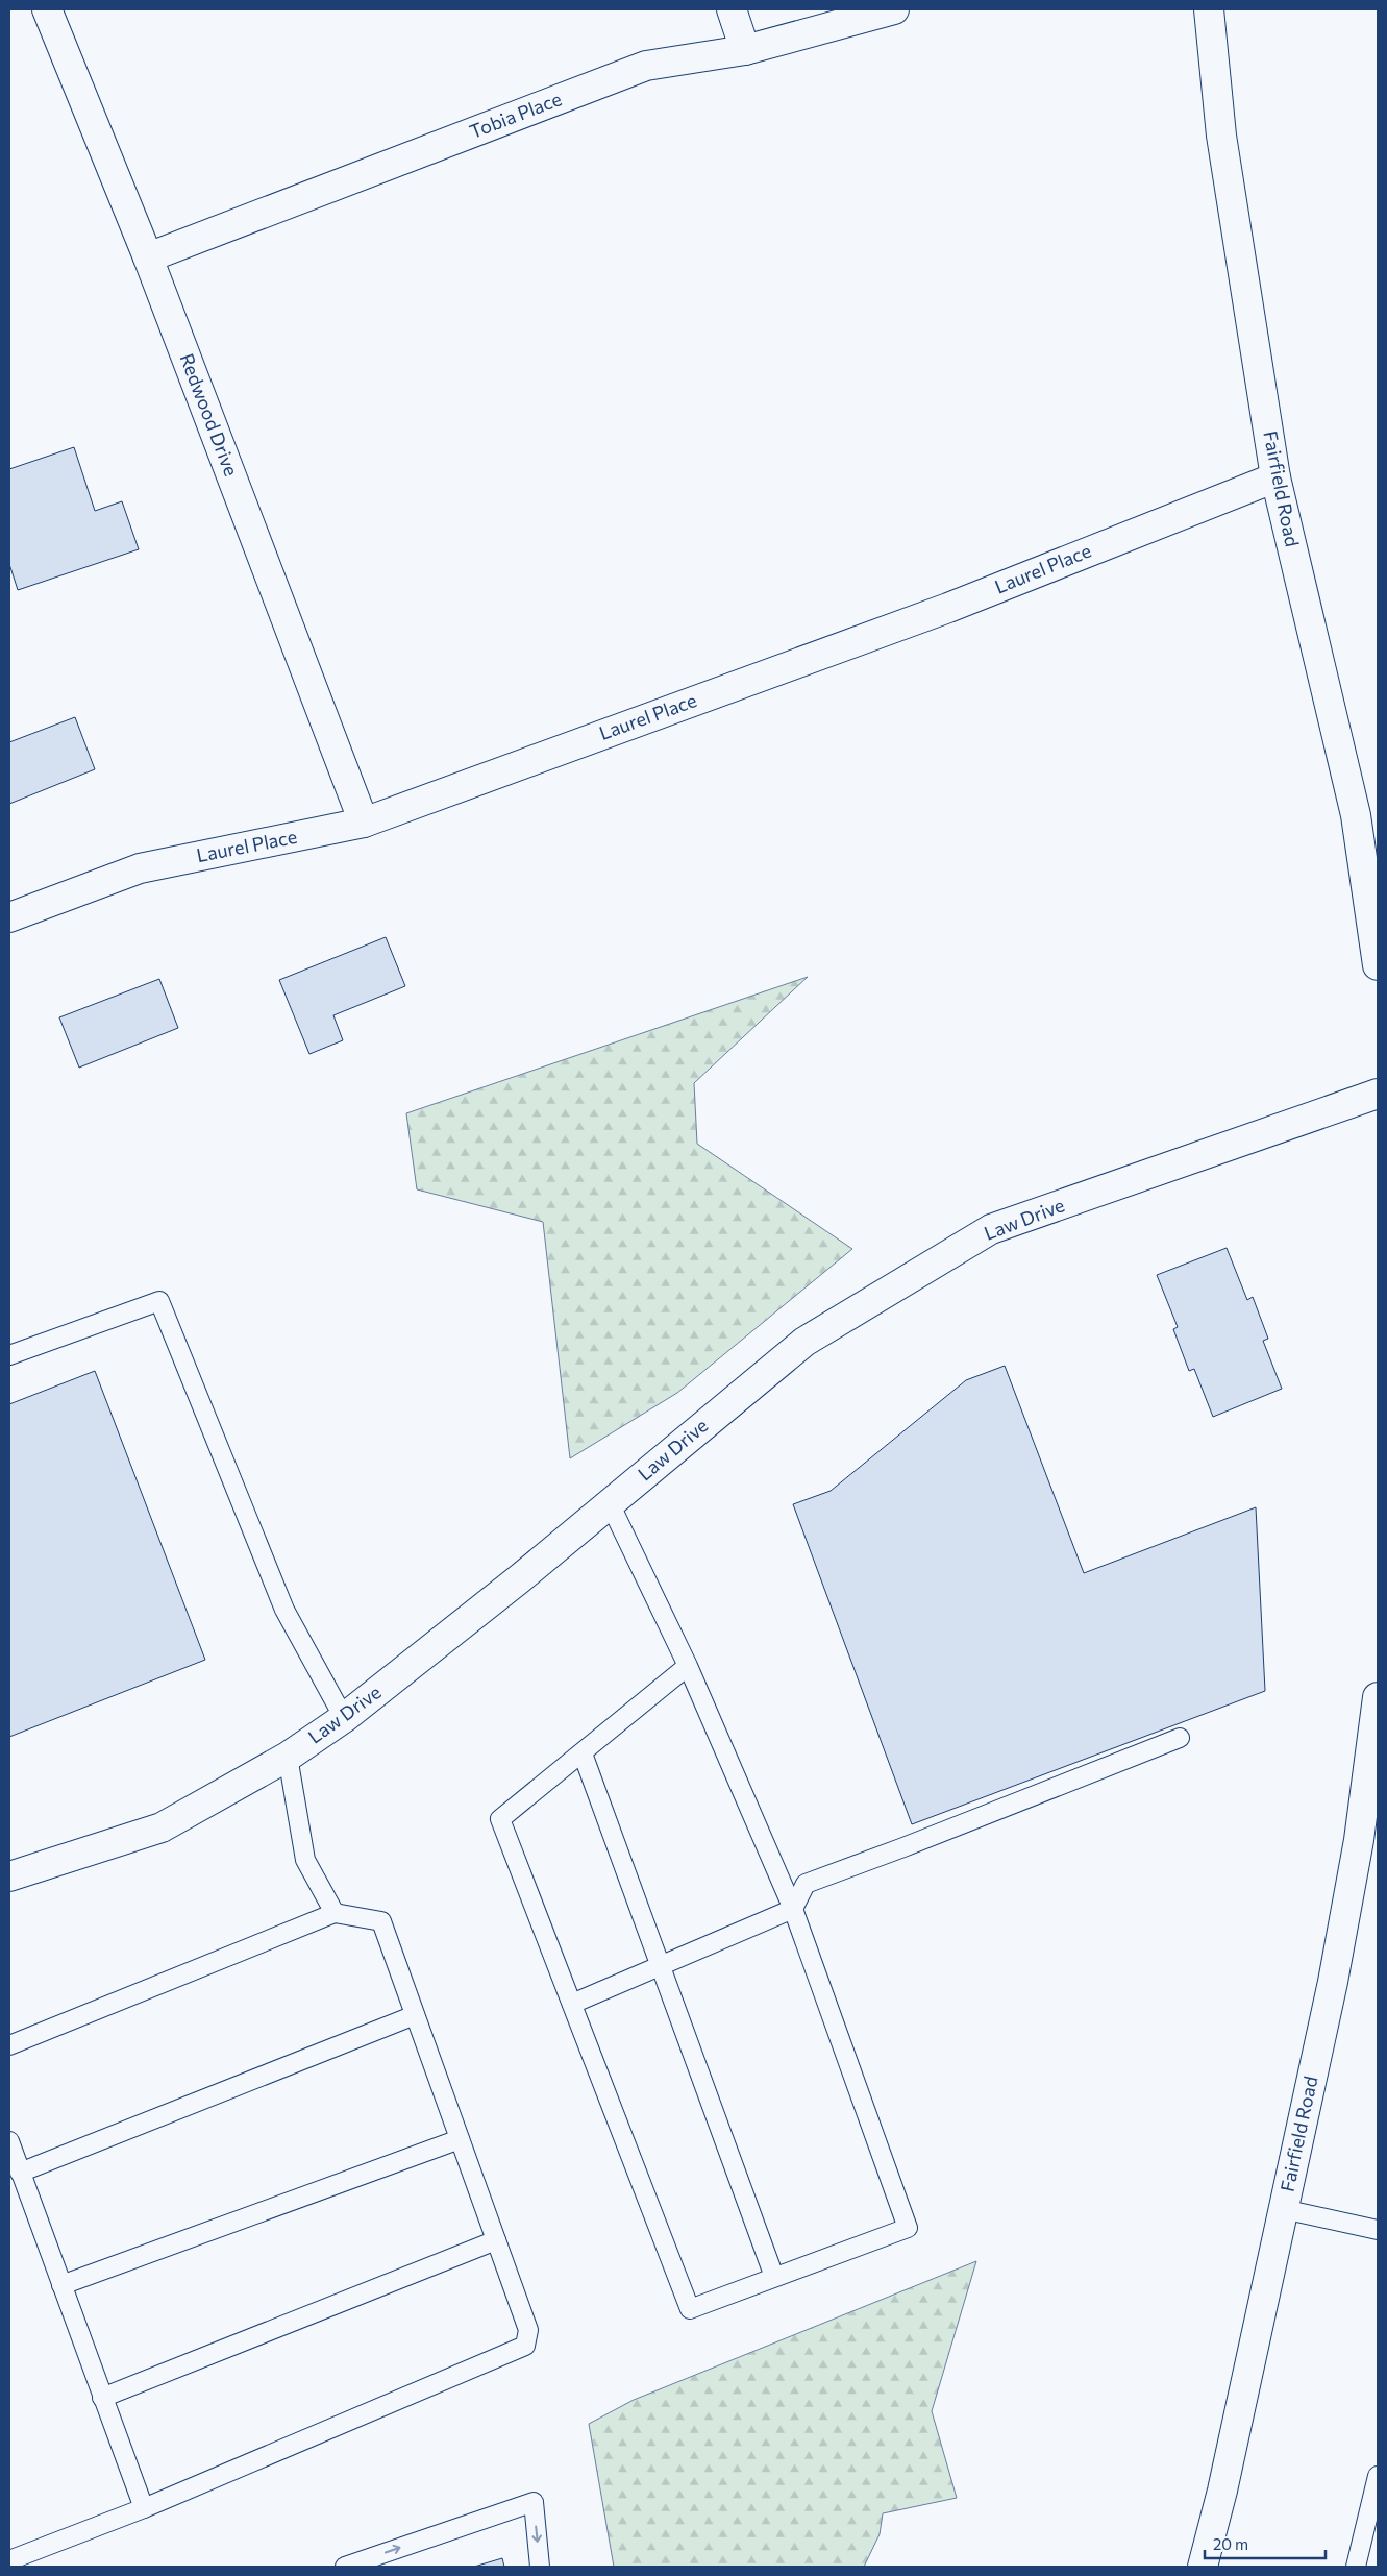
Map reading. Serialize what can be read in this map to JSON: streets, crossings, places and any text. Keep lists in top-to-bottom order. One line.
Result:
{"streets":{"street":["Tobia Place","Redwood Drive","Fairfield Road","Laurel Place","Law Drive"]},"crossings":[["Tobia Place","Redwood Drive"],["Redwood Drive","Laurel Place"],["Fairfield Road","Laurel Place"]],"scale_bar":"20 m"}
